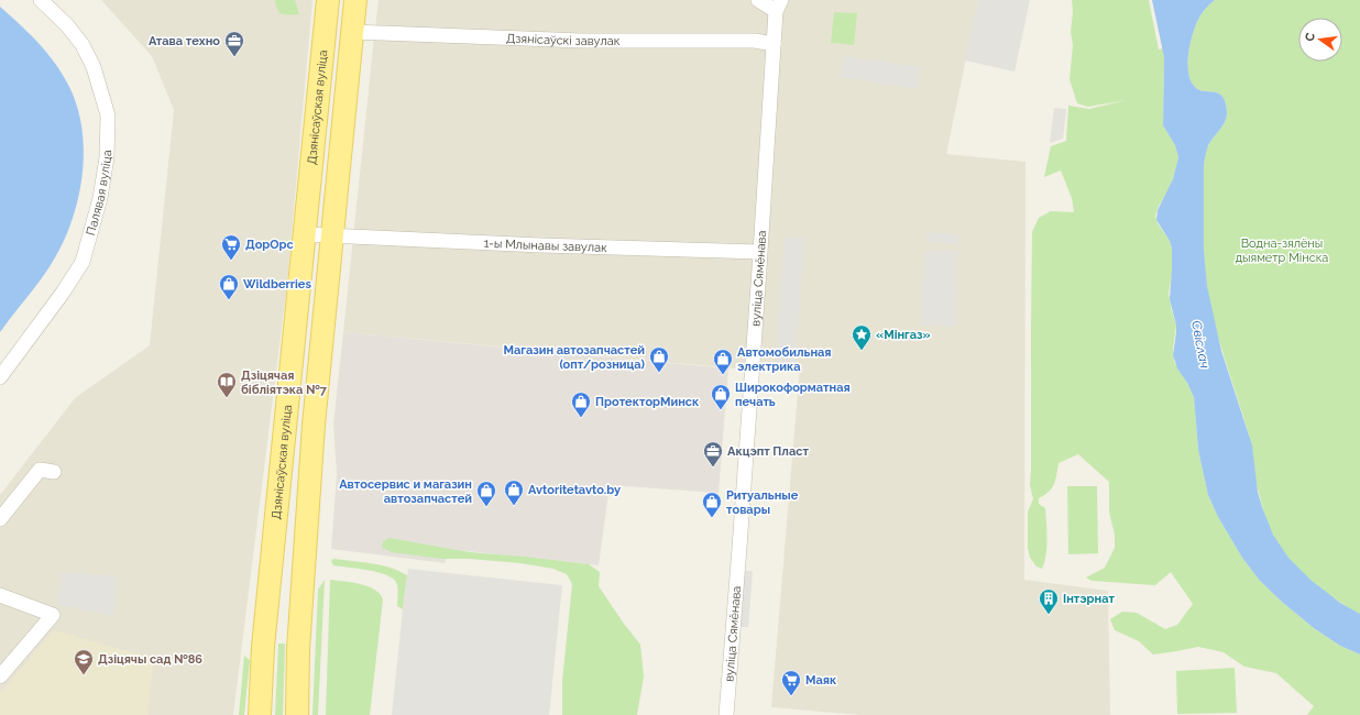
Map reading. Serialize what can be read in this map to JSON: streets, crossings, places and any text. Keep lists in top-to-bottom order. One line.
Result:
{"streets":{"main road":["Дзянісаўская вуліца"],"street":["Дзянісаўскі завулак","Палявая вуліца","1-ы Млынавы завулак","вуліца Сямёнава"]},"crossings":[["Дзянісаўскі завулак","вуліца Сямёнава"],["Дзянісаўская вуліца","1-ы Млынавы завулак"],["1-ы Млынавы завулак","вуліца Сямёнава"]],"water":["Свіслач"],"parks":["Водна-зялёны дыяметр Мінска"],"places":{"office":["Атава техно","Акцэпт Пласт"],"supermarket":["ДорОрс","Маяк"],"shop":["Wildberries","Магазин автозапчастей (опт/розница)","Автомобильная электрика","Широкоформатная печать","ПротекторМинск","Avtoritetavto.by","Автосервис и магазин автозапчастей","Ритуальные товары"],"place":["«Мінгаз»"],"library":["Дзіцячая бібліятэка №7"],"building":["Інтэрнат"],"school or university":["Дзіцячы сад №86"]},"north":"left"}
